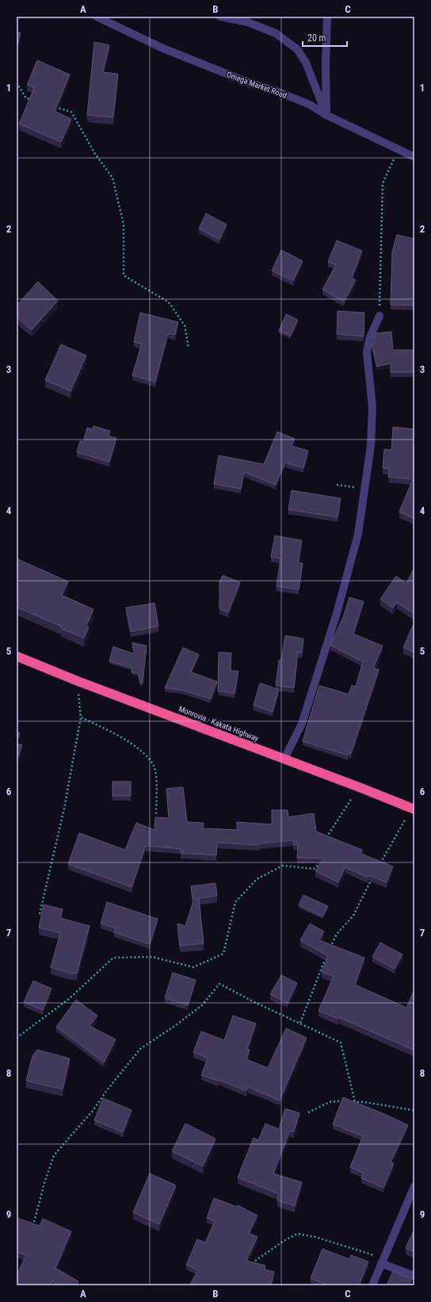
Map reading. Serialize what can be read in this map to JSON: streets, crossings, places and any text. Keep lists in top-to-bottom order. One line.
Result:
{"streets":{"highway":["Monrovia - Kakata Highway"],"street":["Omega Market Road"]},"scale_bar":"20 m","grid":{"columns":["A","B","C"],"rows":["1","2","3","4","5","6","7","8","9"]}}
